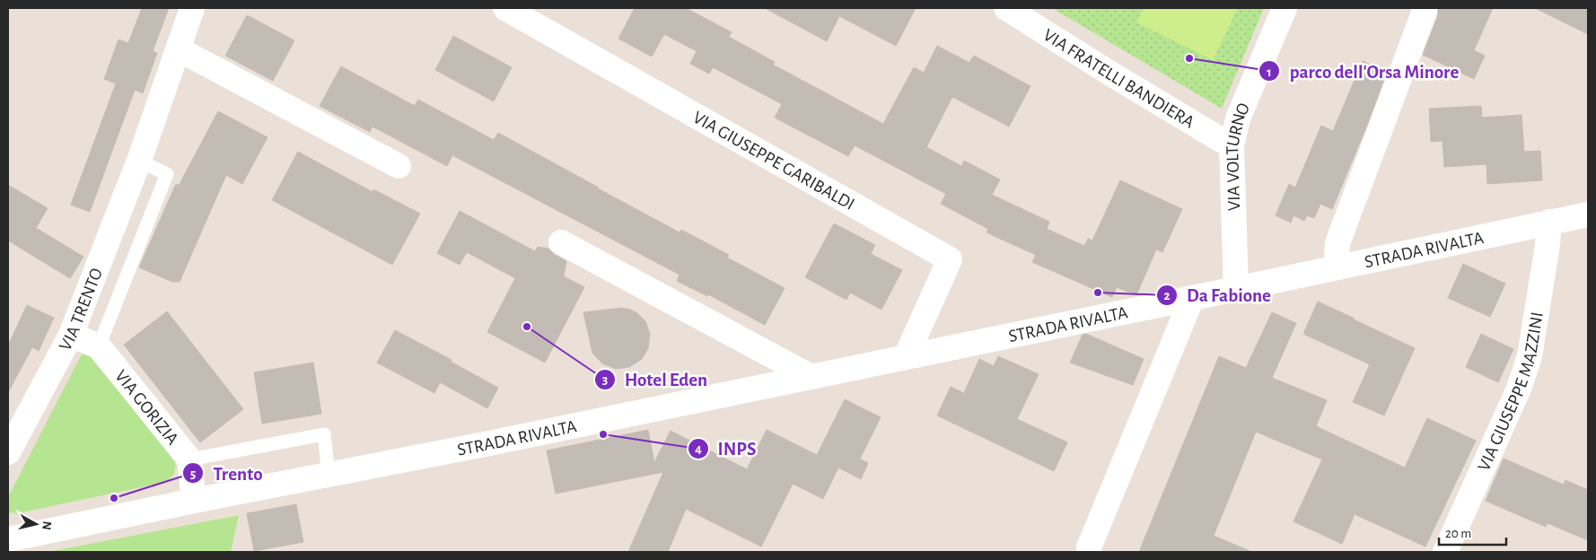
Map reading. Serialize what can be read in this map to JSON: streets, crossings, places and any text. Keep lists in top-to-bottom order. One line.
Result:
{"streets":{"street":["VIA FRATELLI BANDIERA","VIA VOLTURNO","VIA GIUSEPPE GARIBALDI","STRADA RIVALTA","VIA TRENTO","VIA GIUSEPPE MAZZINI","VIA GORIZIA"]},"crossings":[["VIA FRATELLI BANDIERA","VIA VOLTURNO"],["VIA VOLTURNO","STRADA RIVALTA"],["VIA GIUSEPPE GARIBALDI","STRADA RIVALTA"],["STRADA RIVALTA","VIA GIUSEPPE MAZZINI"],["STRADA RIVALTA","VIA GORIZIA"],["VIA TRENTO","VIA GORIZIA"]],"places":["parco dell'Orsa Minore","Da Fabione","Hotel Eden","INPS","Trento"],"scale_bar":"20 m","north":"right"}
